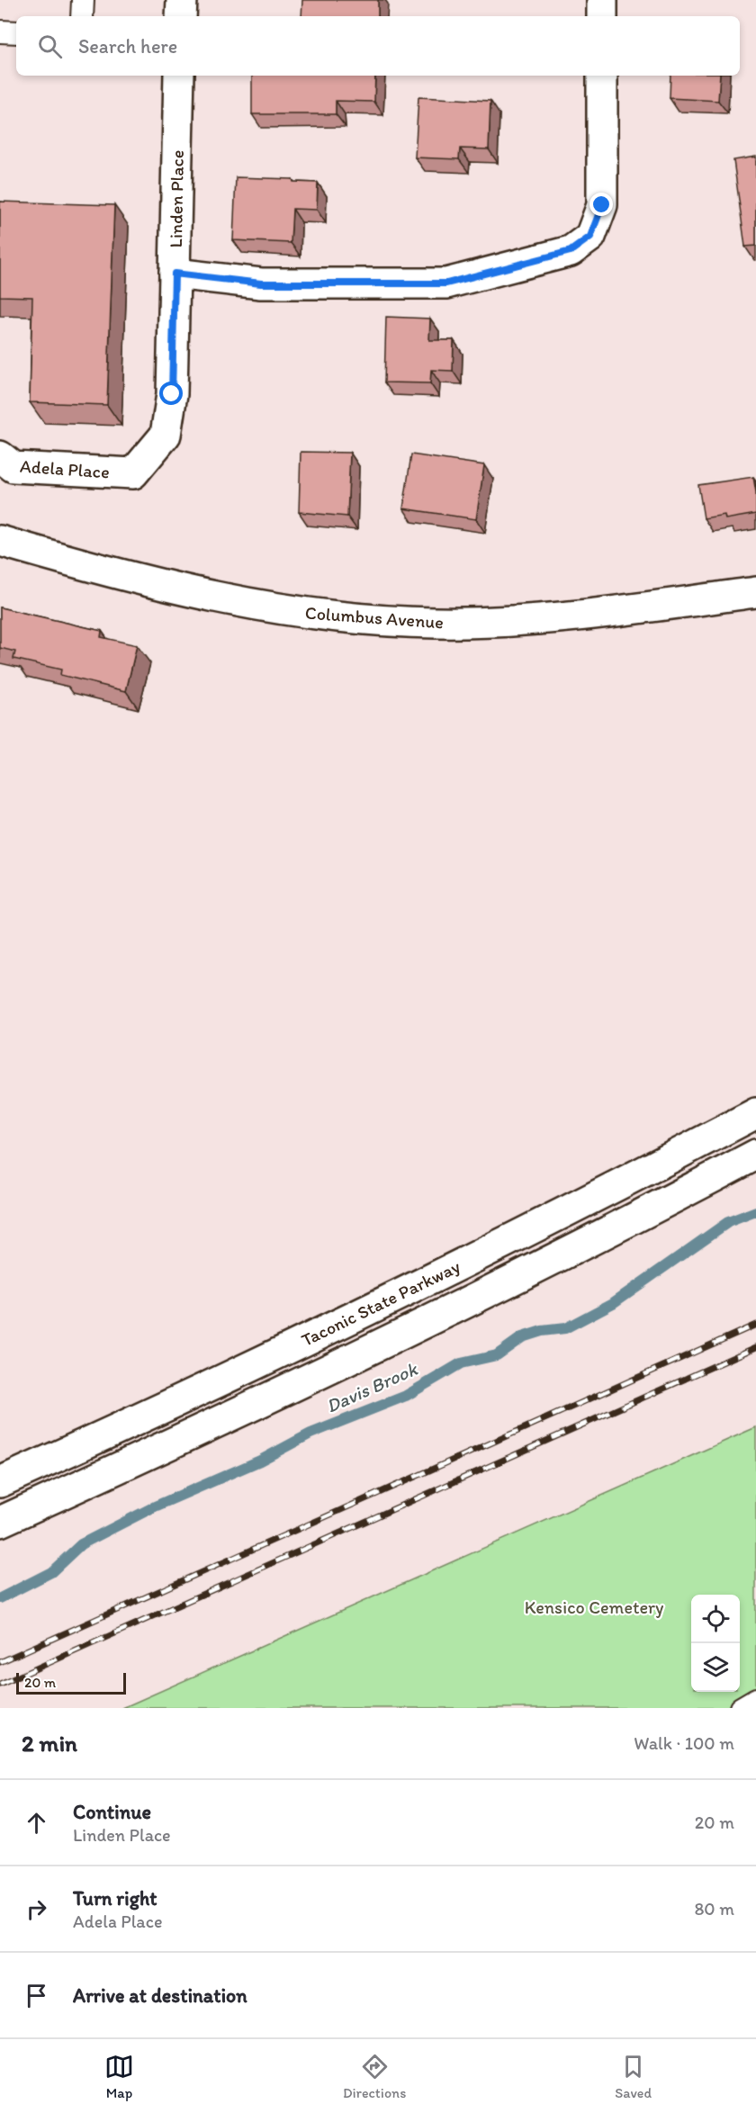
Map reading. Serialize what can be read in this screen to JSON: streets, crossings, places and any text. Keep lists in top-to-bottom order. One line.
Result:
{"streets":{"main road":["Linden Place","Adela Place","Columbus Avenue","Taconic State Parkway"]},"crossings":[["Linden Place","Adela Place"]],"water":["Davis Brook"],"parks":["Kensico Cemetery"],"scale_bar":"20 m","page":{"search":"Search here","scale":"20 m","heading":["2 min","Walk · 100 m"],"list":[["Continue","Linden Place","20 m"],["Turn right","Adela Place","80 m"],"Arrive at destination"],"nav":["Map","Directions","Saved"]}}
